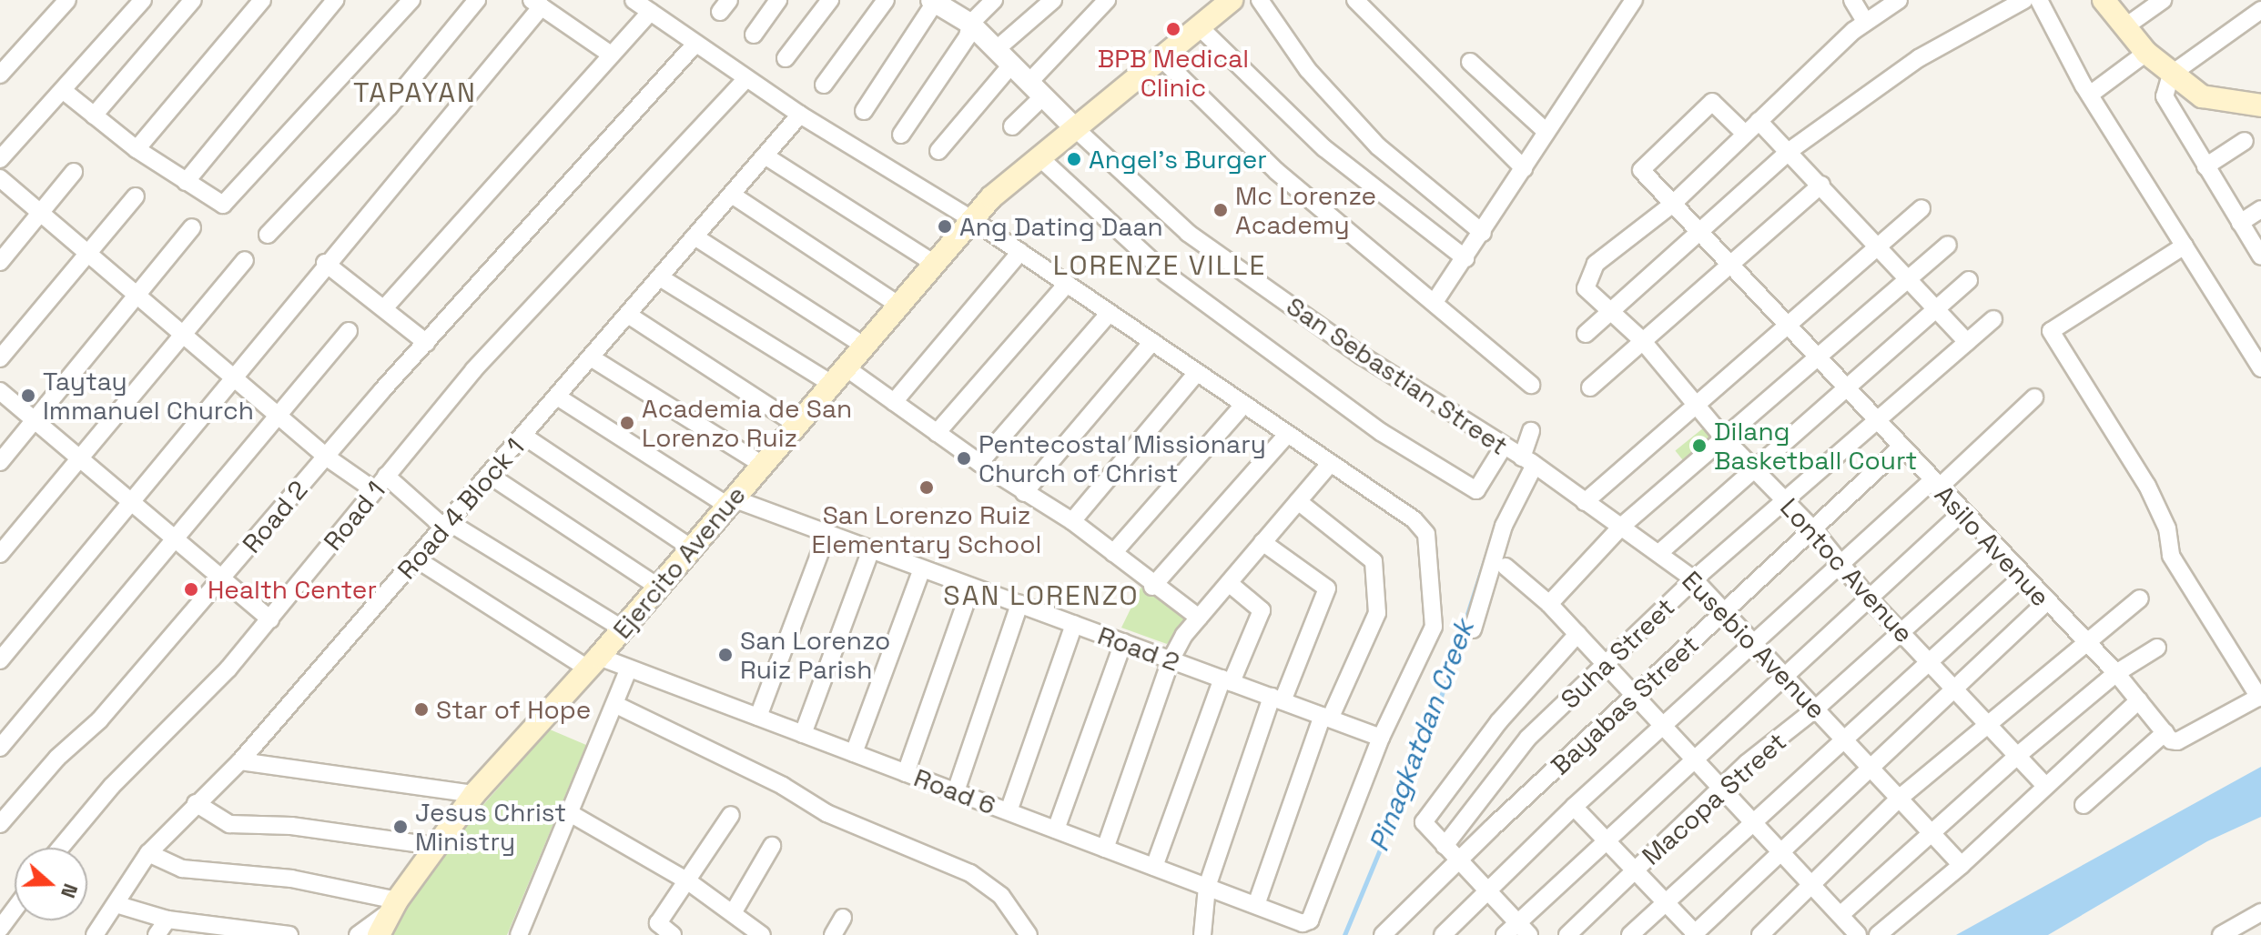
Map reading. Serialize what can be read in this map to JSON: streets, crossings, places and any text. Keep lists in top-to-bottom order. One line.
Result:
{"streets":{"main road":["Ejercito Avenue"],"street":["San Sebastian Street","Road 4 Block 1","Road 1","Road 2","Asilo Avenue","Lontoc Avenue","Eusebio Avenue","Suha Street","Bayabas Street","Road 6","Macopa Street"]},"crossings":[["San Sebastian Street","Ejercito Avenue"],["San Sebastian Street","Eusebio Avenue"],["Road 4 Block 1","Road 2"],["Road 4 Block 1","Road 6"],["Road 2","Ejercito Avenue"],["Road 2","Road 6"],["Asilo Avenue","Lontoc Avenue"],["Asilo Avenue","Suha Street"],["Asilo Avenue","Bayabas Street"],["Asilo Avenue","Macopa Street"],["Ejercito Avenue","Road 6"],["Lontoc Avenue","Suha Street"],["Lontoc Avenue","Bayabas Street"],["Lontoc Avenue","Macopa Street"],["Eusebio Avenue","Suha Street"],["Eusebio Avenue","Bayabas Street"],["Eusebio Avenue","Macopa Street"]],"districts":["TAPAYAN","LORENZE VILLE","SAN LORENZO"],"water":["Pinagkatdan Creek"],"places":["BPB Medical Clinic","Angel's Burger","Mc Lorenze Academy","Ang Dating Daan","Taytay Immanuel Church","Academia de San Lorenzo Ruiz","Dilang Basketball Court","Pentecostal Missionary Church of Christ","San Lorenzo Ruiz Elementary School","Health Center","San Lorenzo Ruiz Parish","Star of Hope","Jesus Christ Ministry"],"north":"right"}
